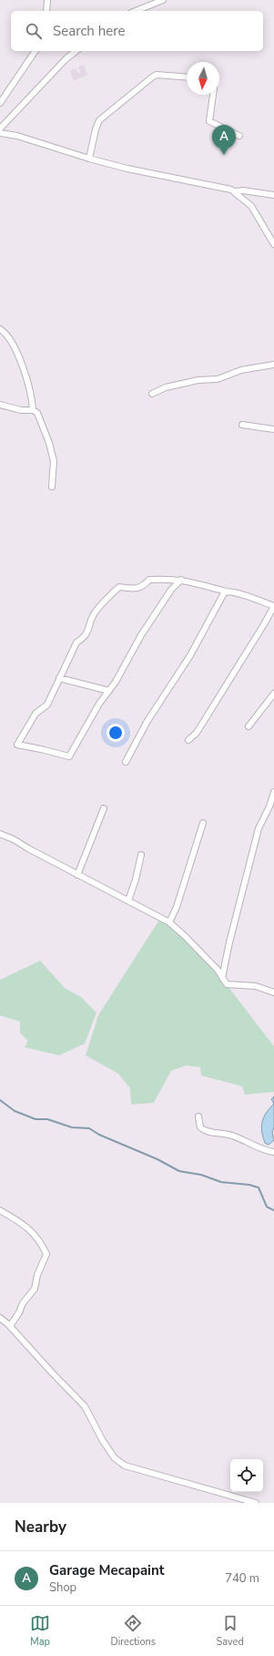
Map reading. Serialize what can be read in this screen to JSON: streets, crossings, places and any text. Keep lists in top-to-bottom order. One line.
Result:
{"north":"bottom","page":{"search":"Search here","pins":"A","heading":"Nearby","list":[{"mark":"A","name":"Garage Mecapaint","note":"Shop","value":"740 m"}],"nav":["Map","Directions","Saved"]}}
